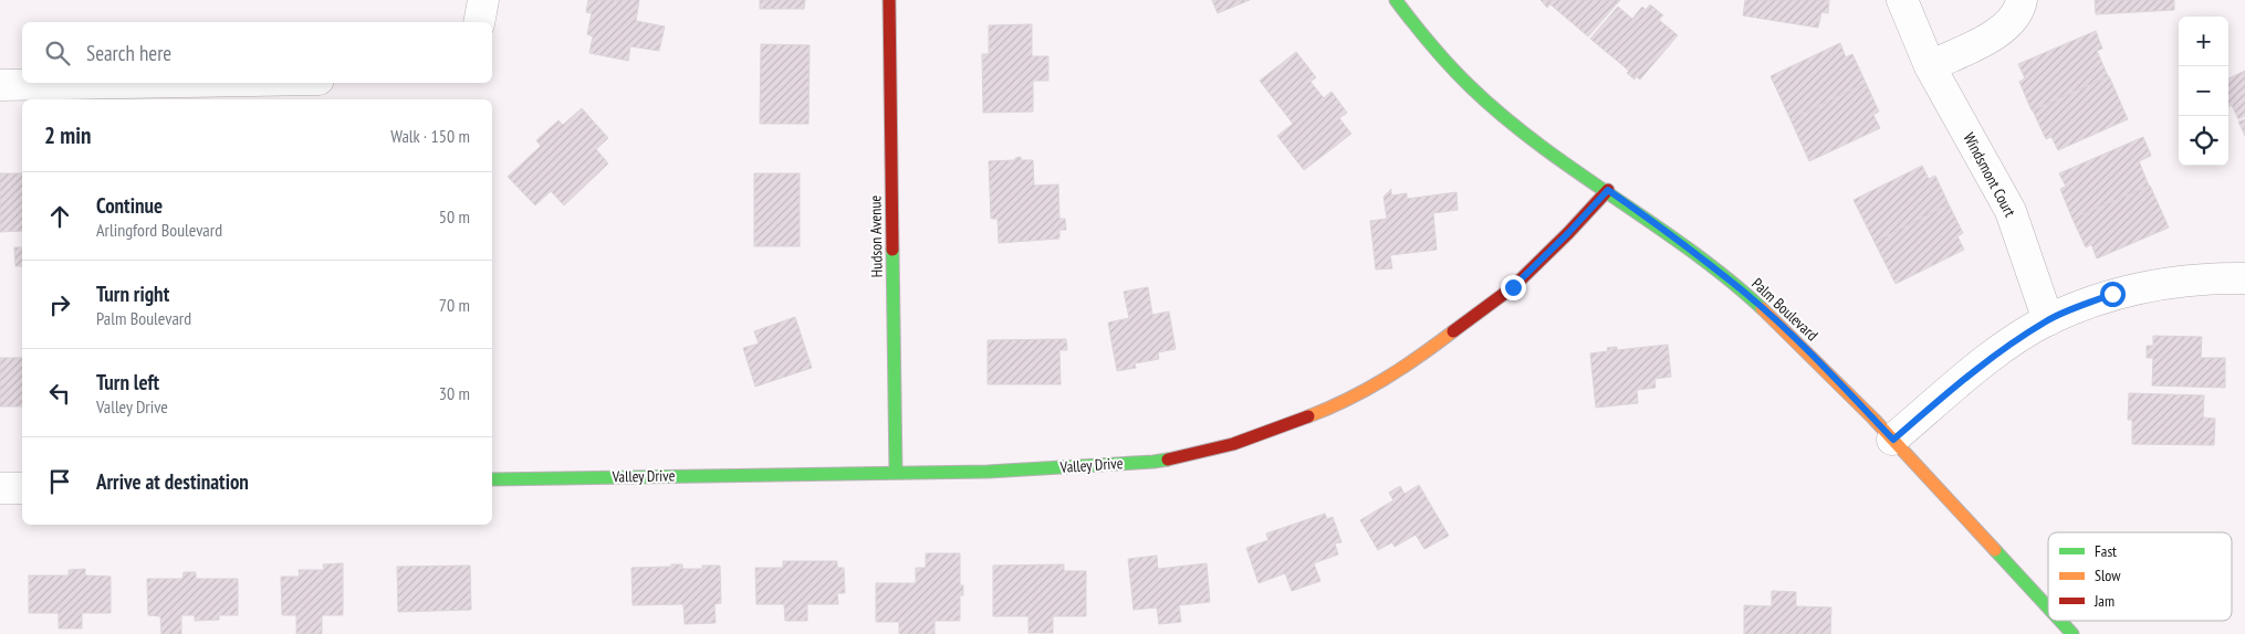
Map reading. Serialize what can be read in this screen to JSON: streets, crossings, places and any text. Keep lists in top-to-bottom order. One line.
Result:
{"streets":{"street":["Windsmont Court","Hudson Avenue","Palm Boulevard","Valley Drive"]},"crossings":[["Hudson Avenue","Valley Drive"],["Palm Boulevard","Valley Drive"]],"legend":["Fast","Slow","Jam"],"page":{"map_buttons":["+","−"],"search":"Search here","heading":["2 min","Walk · 150 m"],"list":[["Continue","Arlingford Boulevard","50 m"],["Turn right","Palm Boulevard","70 m"],["Turn left","Valley Drive","30 m"],"Arrive at destination"]}}
